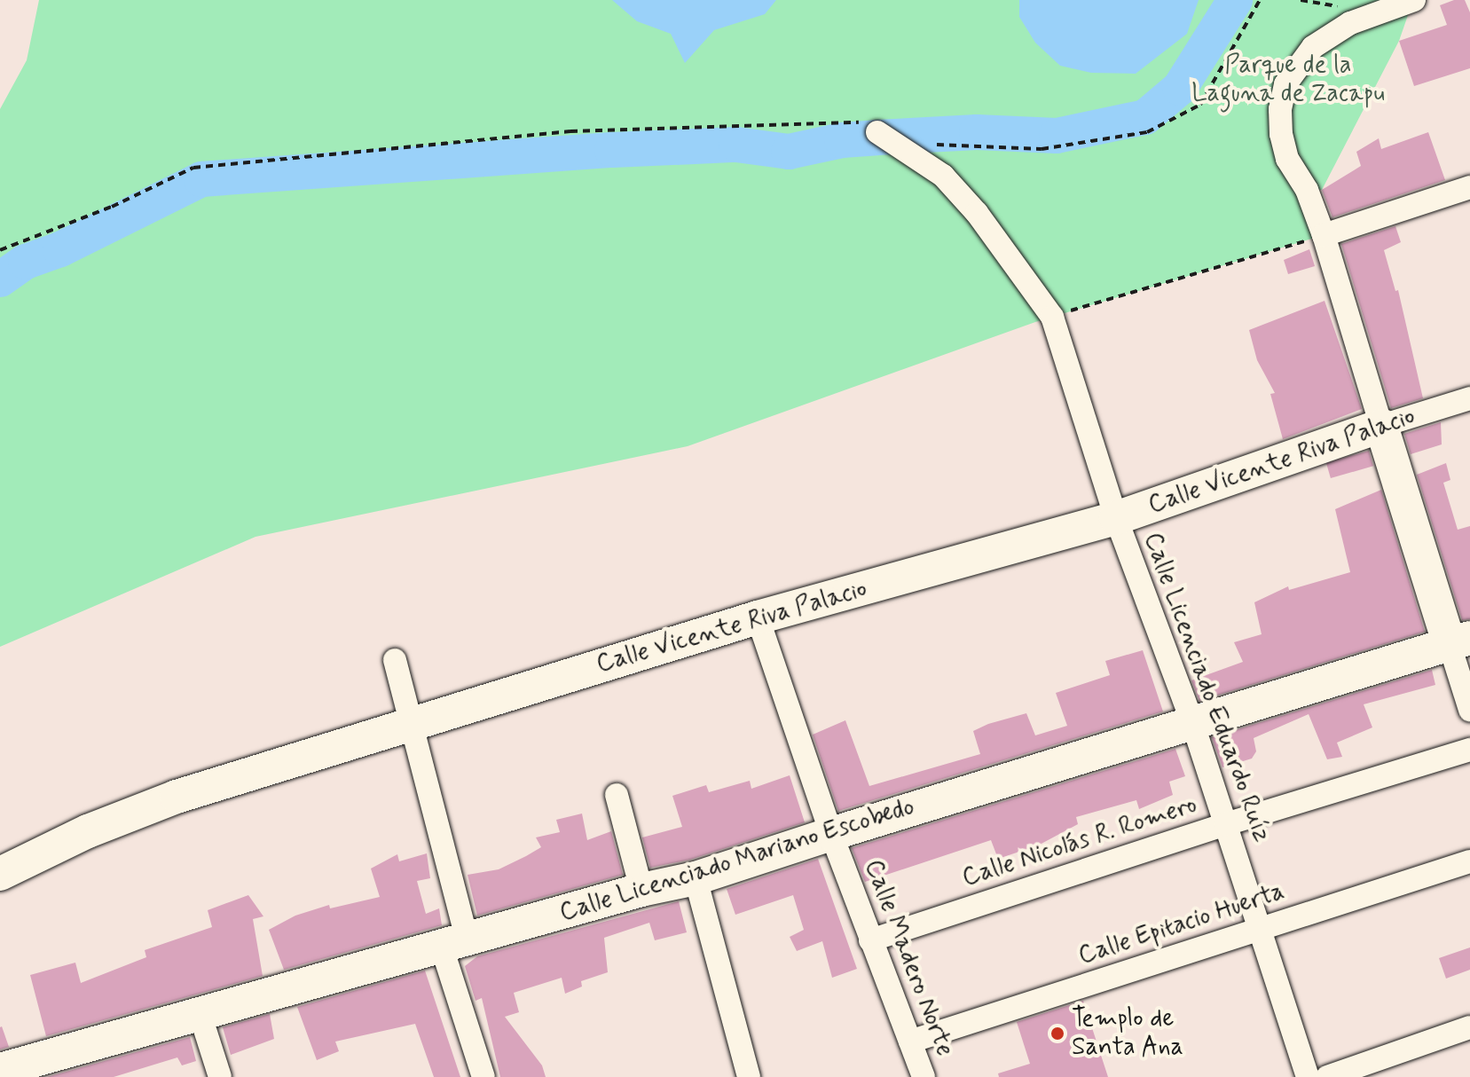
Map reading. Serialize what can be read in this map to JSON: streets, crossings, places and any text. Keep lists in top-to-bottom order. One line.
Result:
{"streets":{"main road":["Calle Vicente Riva Palacio","Calle Licenciado Mariano Escobedo"],"street":["Calle Licenciado Eduardo Ruíz","Calle Nicolás R. Romero","Calle Epitacio Huerta","Calle Madero Norte"]},"crossings":[["Calle Vicente Riva Palacio","Calle Licenciado Eduardo Ruíz"],["Calle Vicente Riva Palacio","Calle Madero Norte"],["Calle Licenciado Eduardo Ruíz","Calle Nicolás R. Romero"],["Calle Licenciado Eduardo Ruíz","Calle Licenciado Mariano Escobedo"],["Calle Licenciado Eduardo Ruíz","Calle Epitacio Huerta"],["Calle Nicolás R. Romero","Calle Madero Norte"],["Calle Licenciado Mariano Escobedo","Calle Madero Norte"],["Calle Epitacio Huerta","Calle Madero Norte"]],"parks":["Parque de la Laguna de Zacapu"],"places":["Templo de Santa Ana"]}
